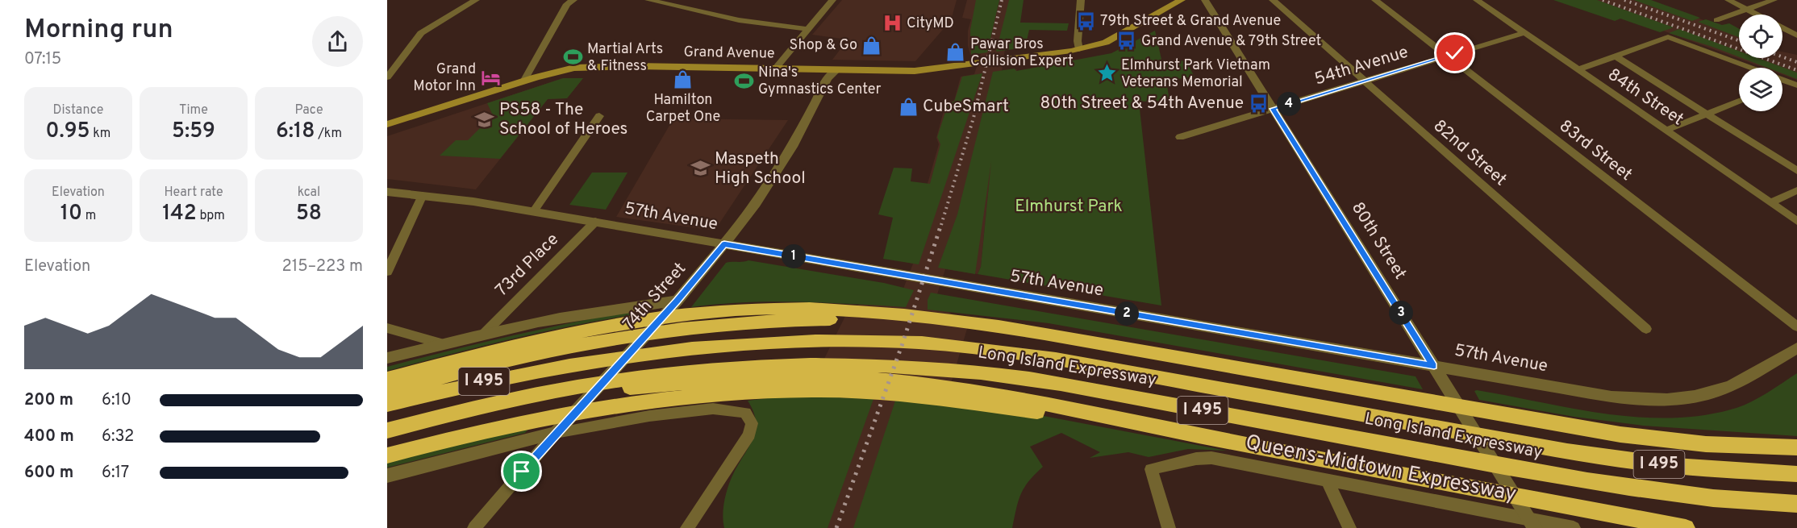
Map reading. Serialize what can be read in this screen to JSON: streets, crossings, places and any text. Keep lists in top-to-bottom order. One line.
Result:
{"streets":{"highway":["Long Island Expressway","I 495"],"main road":["Grand Avenue"],"street":["54th Avenue","84th Street","83rd Street","82nd Street","57th Avenue","80th Street","73rd Place","74th Street","Queens-Midtown Expressway"]},"crossings":[["Grand Avenue","74th Street"],["54th Avenue","84th Street"],["54th Avenue","83rd Street"],["54th Avenue","82nd Street"],["54th Avenue","80th Street"],["57th Avenue","80th Street"],["57th Avenue","73rd Place"],["57th Avenue","74th Street"],["80th Street","Queens-Midtown Expressway"],["Long Island Expressway","I 495"]],"parks":["Elmhurst Park"],"places":{"bus stop":["79th Street & Grand Avenue","Grand Avenue & 79th Street","80th Street & 54th Avenue"],"hospital":["CityMD"],"shop":["Shop & Go","Pawar Bros Collision Expert","Hamilton Carpet One","CubeSmart"],"sports":["Martial Arts & Fitness","Nina's Gymnastics Center"],"place":["Elmhurst Park Vietnam Veterans Memorial"],"hotel":["Grand Motor Inn"],"school or university":["PS58 - The School of Heroes","Maspeth High School"]},"page":{"heading":["Morning run","07:15"],"stats":[["Distance","0.95 km"],["Time","5:59"],["Pace","6:18 /km"],["Elevation","10 m"],["Heart rate","142 bpm"],["kcal","58"]],"pins":["4","1","3","2"],"chart":["Elevation","215–223 m"],"list":[{"name":"200 m","note":"6:10"},{"name":"400 m","note":"6:32"},{"name":"600 m","note":"6:17"}]}}
